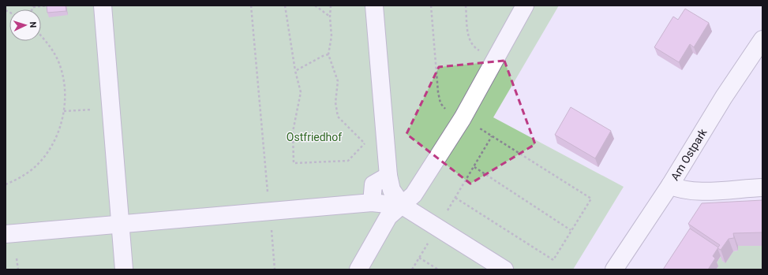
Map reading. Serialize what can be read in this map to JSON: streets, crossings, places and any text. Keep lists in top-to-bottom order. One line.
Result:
{"streets":{"street":["Am Ostpark"]},"parks":["Ostfriedhof"],"north":"right"}
